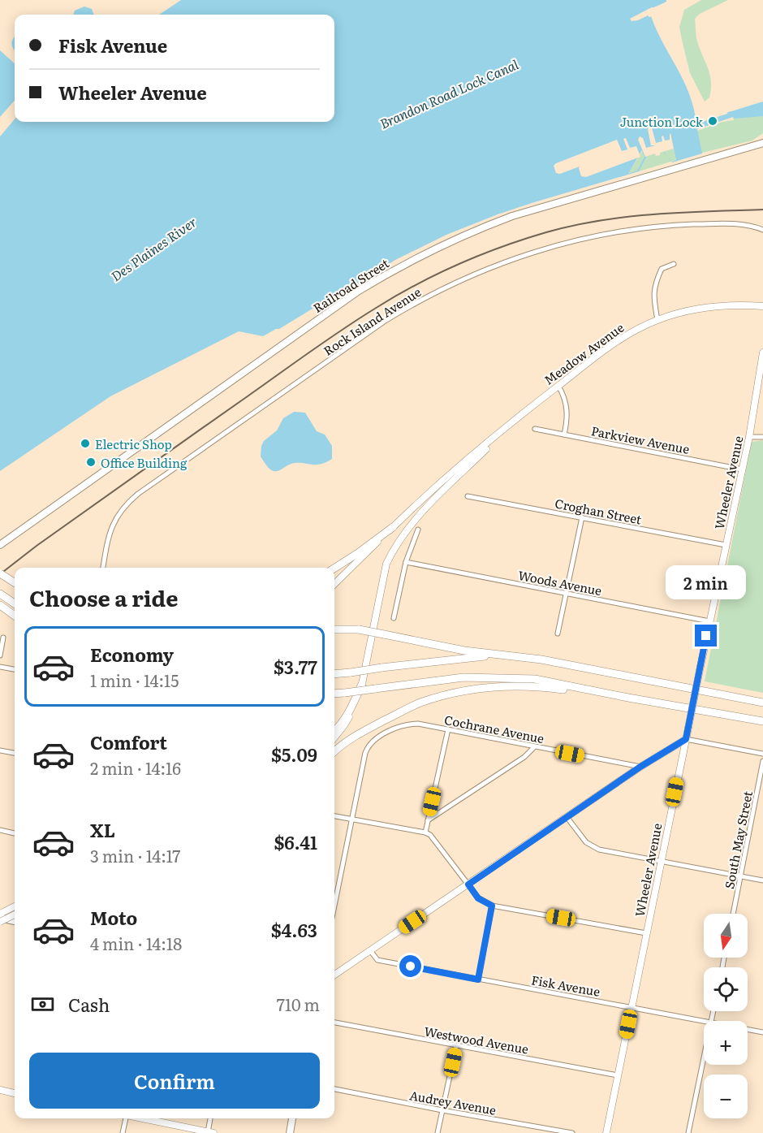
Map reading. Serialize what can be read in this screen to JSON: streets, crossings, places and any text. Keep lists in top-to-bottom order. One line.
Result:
{"streets":{"main road":["Railroad Street"],"street":["Rock Island Avenue","Meadow Avenue","Parkview Avenue","Wheeler Avenue","Croghan Street","Woods Avenue","Cochrane Avenue","South May Street","Fisk Avenue","Westwood Avenue","Audrey Avenue"]},"crossings":[["Parkview Avenue","Wheeler Avenue"],["Wheeler Avenue","Croghan Street"],["Wheeler Avenue","Woods Avenue"],["Wheeler Avenue","Fisk Avenue"],["Wheeler Avenue","Westwood Avenue"]],"water":["Brandon Road Lock Canal","Des Plaines River"],"places":["Junction Lock","Electric Shop","Office Building"],"north":"bottom","page":{"banner":["Fisk Avenue","Wheeler Avenue"],"bubble":"2 min","heading":"Choose a ride","list":[{"name":"Economy","note":"1 min · 14:15","value":"$3.77"},{"name":"Comfort","note":"2 min · 14:16","value":"$5.09"},{"name":"XL","note":"3 min · 14:17","value":"$6.41"},{"name":"Moto","note":"4 min · 14:18","value":"$4.63"}],"map_buttons":["+","−"],"pay":["Cash","710 m"],"buttons":"Confirm"}}
